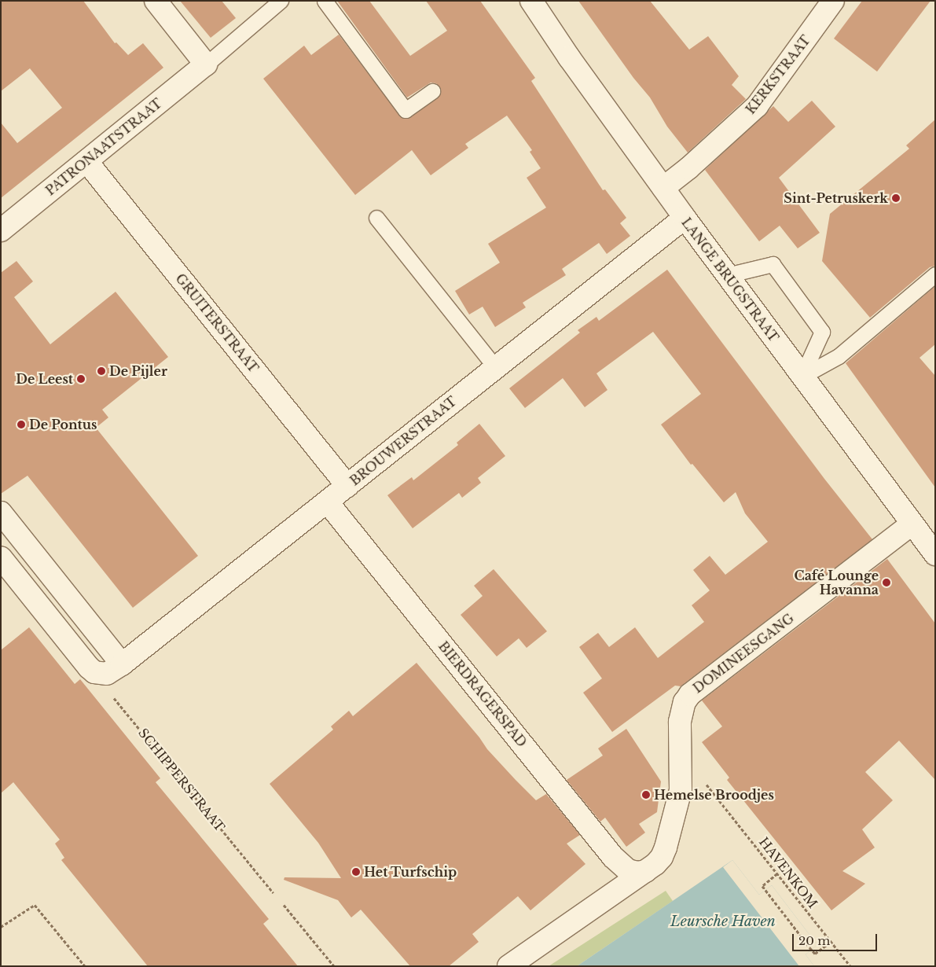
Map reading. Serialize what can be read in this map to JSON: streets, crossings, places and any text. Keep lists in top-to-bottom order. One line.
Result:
{"streets":{"street":["KERKSTRAAT","PATRONAATSTRAAT","LANGE BRUGSTRAAT","GRUITERSTRAAT","BROUWERSTRAAT","DOMINEESGANG","BIERDRAGERSPAD"],"path":["SCHIPPERSTRAAT","HAVENKOM"]},"crossings":[["KERKSTRAAT","LANGE BRUGSTRAAT"],["PATRONAATSTRAAT","GRUITERSTRAAT"],["LANGE BRUGSTRAAT","BROUWERSTRAAT"],["LANGE BRUGSTRAAT","DOMINEESGANG"],["GRUITERSTRAAT","BROUWERSTRAAT"],["BROUWERSTRAAT","BIERDRAGERSPAD"],["DOMINEESGANG","BIERDRAGERSPAD"]],"water":["Leursche Haven"],"places":["Sint-Petruskerk","De Pijler","De Leest","De Pontus","Café Lounge Havanna","Hemelse Broodjes","Het Turfschip"],"scale_bar":"20 m"}
